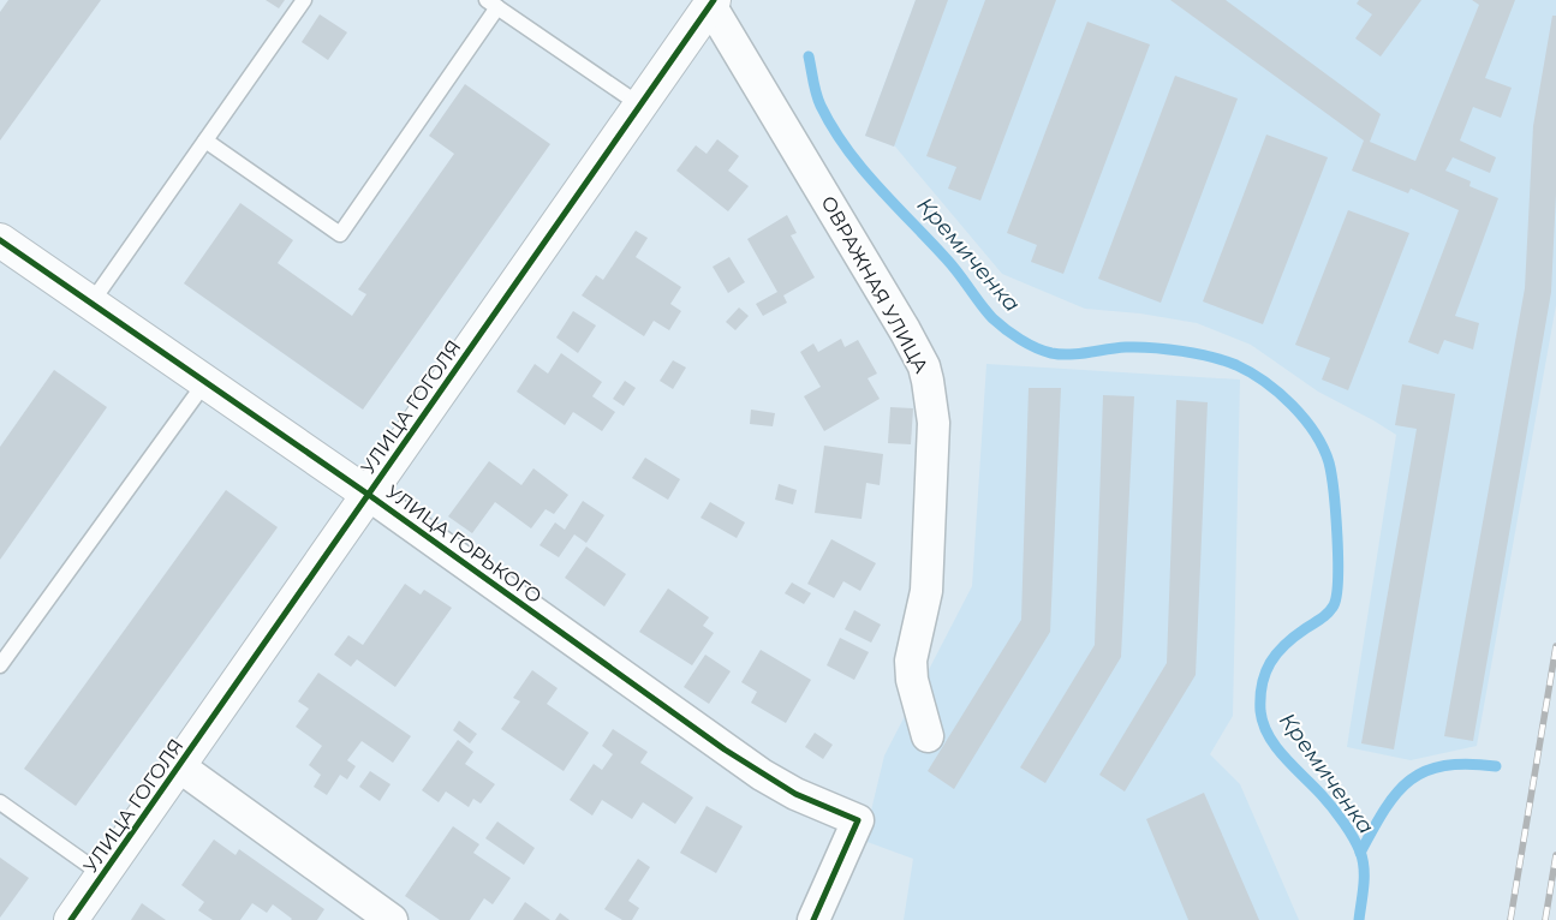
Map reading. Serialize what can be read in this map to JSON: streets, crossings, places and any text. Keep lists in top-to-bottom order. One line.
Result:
{"streets":{"street":["ОВРАЖНАЯ УЛИЦА","УЛИЦА ГОГОЛЯ","УЛИЦА ГОРЬКОГО"]},"crossings":[["ОВРАЖНАЯ УЛИЦА","УЛИЦА ГОГОЛЯ"],["УЛИЦА ГОГОЛЯ","УЛИЦА ГОРЬКОГО"]],"water":["Кремиченка"]}
